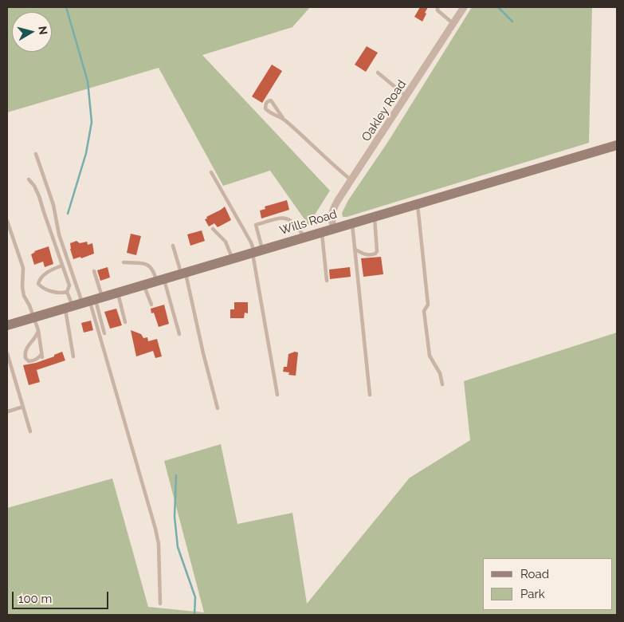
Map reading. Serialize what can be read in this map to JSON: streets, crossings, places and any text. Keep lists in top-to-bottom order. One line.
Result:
{"streets":{"street":["Oakley Road","Wills Road"]},"crossings":[["Oakley Road","Wills Road"]],"legend":["Road","Park"],"scale_bar":"100 m","north":"right"}
